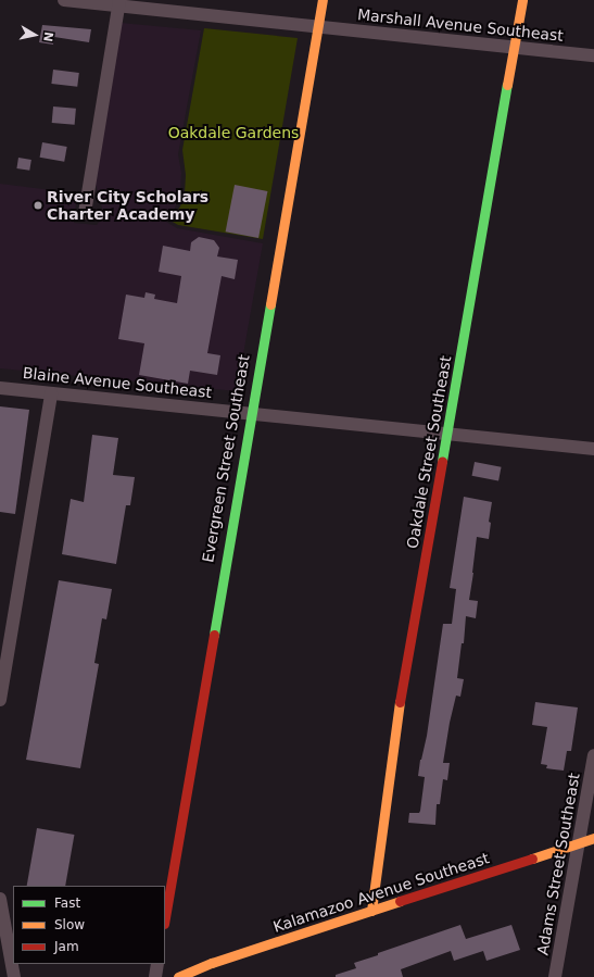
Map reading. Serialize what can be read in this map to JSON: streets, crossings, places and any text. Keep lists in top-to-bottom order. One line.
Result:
{"streets":{"street":["Marshall Avenue Southeast","Blaine Avenue Southeast","Oakdale Street Southeast","Evergreen Street Southeast","Adams Street Southeast","Kalamazoo Avenue Southeast"]},"crossings":[["Marshall Avenue Southeast","Oakdale Street Southeast"],["Marshall Avenue Southeast","Evergreen Street Southeast"],["Blaine Avenue Southeast","Oakdale Street Southeast"],["Blaine Avenue Southeast","Evergreen Street Southeast"],["Oakdale Street Southeast","Kalamazoo Avenue Southeast"],["Adams Street Southeast","Kalamazoo Avenue Southeast"]],"parks":["Oakdale Gardens"],"places":["River City Scholars Charter Academy"],"legend":["Fast","Slow","Jam"],"north":"right"}
